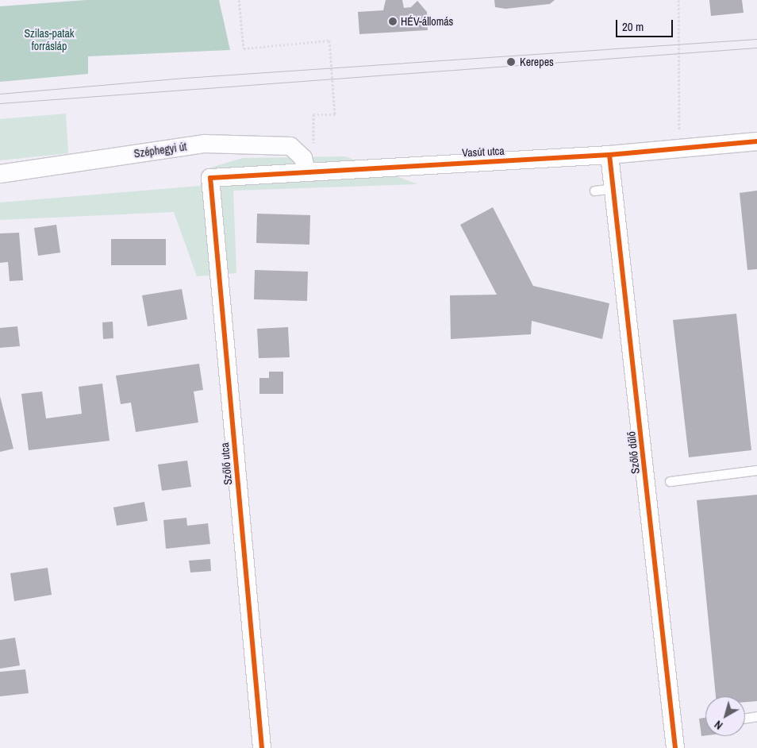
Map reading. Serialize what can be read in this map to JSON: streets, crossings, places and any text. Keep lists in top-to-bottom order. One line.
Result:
{"streets":{"street":["Széphegyi út","Vasút utca","Szőlő dűlő","Szőlő utca"]},"crossings":[["Széphegyi út","Vasút utca"],["Vasút utca","Szőlő dűlő"],["Vasút utca","Szőlő utca"]],"parks":["Szilas-patak forrásláp"],"places":["HÉV-állomás","Kerepes"],"scale_bar":"20 m","north":"bottom left"}
